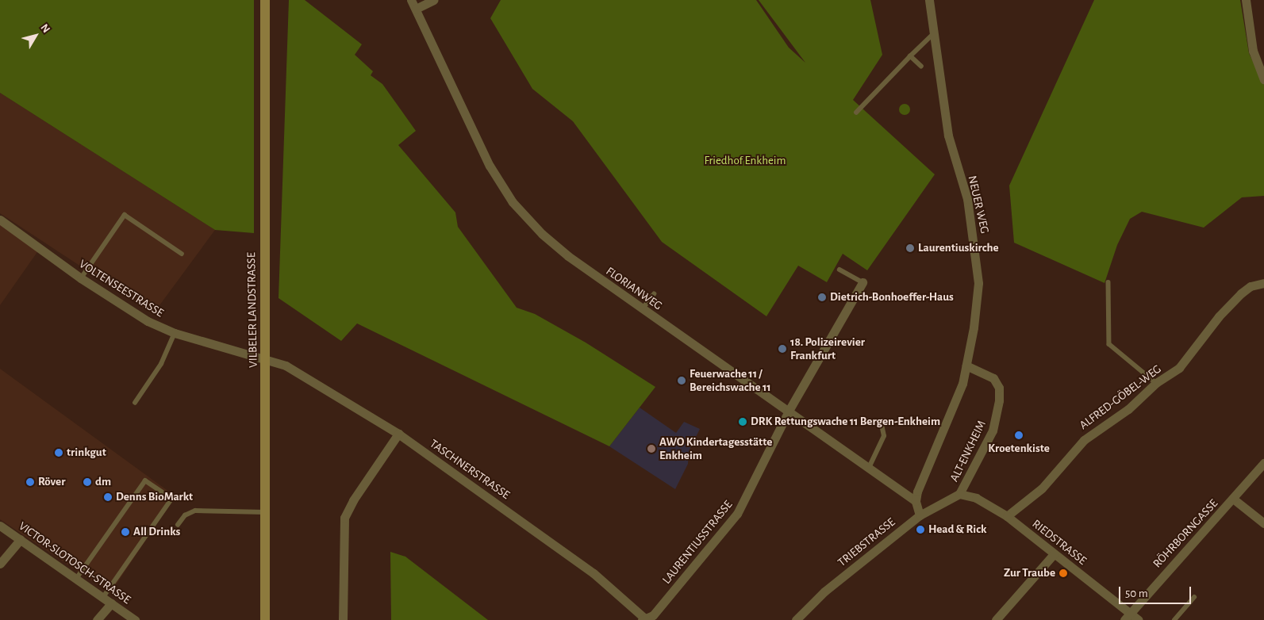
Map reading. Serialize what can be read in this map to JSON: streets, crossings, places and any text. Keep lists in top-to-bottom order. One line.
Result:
{"streets":{"main road":["VILBELER LANDSTRASSE"],"street":["NEUER WEG","VOLTENSEESTRASSE","FLORIANWEG","ALFRED-GÖBEL-WEG","ALT-ENKHEIM","TASCHNERSTRASSE","RÖHRBORNGASSE","LAURENTIUSSTRASSE","TRIEBSTRASSE","RIEDSTRASSE","VICTOR-SLOTOSCH-STRASSE"]},"crossings":[["NEUER WEG","FLORIANWEG"],["NEUER WEG","ALT-ENKHEIM"],["VOLTENSEESTRASSE","VILBELER LANDSTRASSE"],["VOLTENSEESTRASSE","TASCHNERSTRASSE"],["FLORIANWEG","LAURENTIUSSTRASSE"],["VILBELER LANDSTRASSE","TASCHNERSTRASSE"],["ALFRED-GÖBEL-WEG","RIEDSTRASSE"],["ALT-ENKHEIM","TRIEBSTRASSE"],["ALT-ENKHEIM","RIEDSTRASSE"],["TASCHNERSTRASSE","LAURENTIUSSTRASSE"],["RÖHRBORNGASSE","RIEDSTRASSE"],["TRIEBSTRASSE","RIEDSTRASSE"]],"parks":["Friedhof Enkheim"],"places":["Laurentiuskirche","Dietrich-Bonhoeffer-Haus","18. Polizeirevier Frankfurt","Feuerwache 11 / Bereichswache 11","DRK Rettungswache 11 Bergen-Enkheim","Kroetenkiste","AWO Kindertagesstätte Enkheim","trinkgut","Röver","dm","Denns BioMarkt","Head & Rick","All Drinks","Zur Traube"],"scale_bar":"50 m","north":"top right"}
